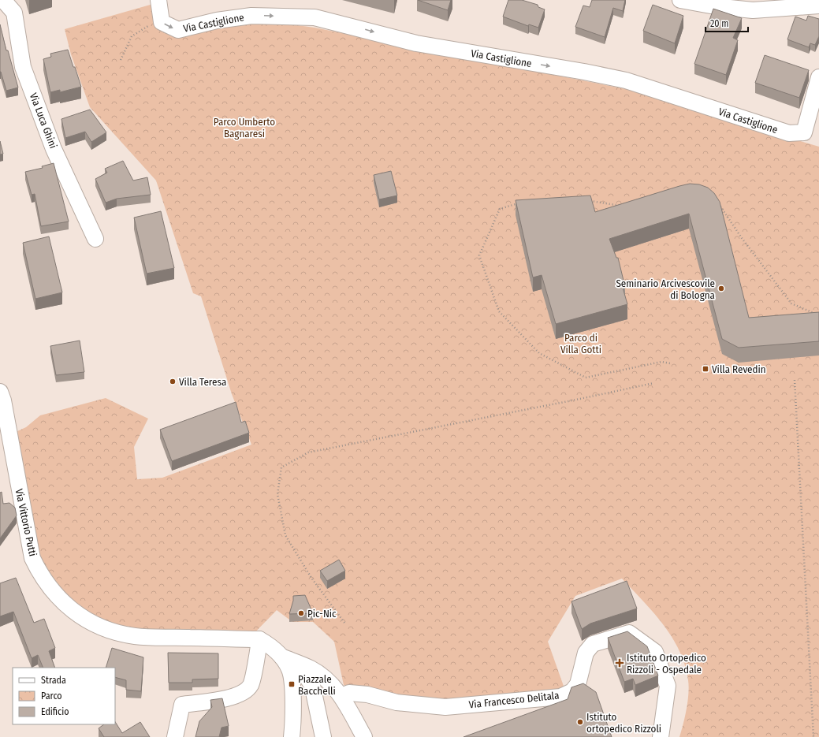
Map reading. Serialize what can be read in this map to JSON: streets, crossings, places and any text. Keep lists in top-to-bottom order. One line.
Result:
{"streets":{"street":["Via Castiglione","Via Luca Ghini","Via Vittorio Putti","Via Francesco Delitala"]},"one_way":["Via Castiglione"],"parks":["Parco Umberto Bagnaresi","Parco di Villa Gotti"],"places":{"other":["Seminario Arcivescovile di Bologna","Villa Teresa","Pic-Nic","Istituto ortopedico Rizzoli"],"transit":["Villa Revedin","Piazzale Bacchelli"],"health":["Istituto Ortopedico Rizzoli - Ospedale"]},"legend":["Strada","Parco","Edificio"],"scale_bar":"20 m"}
